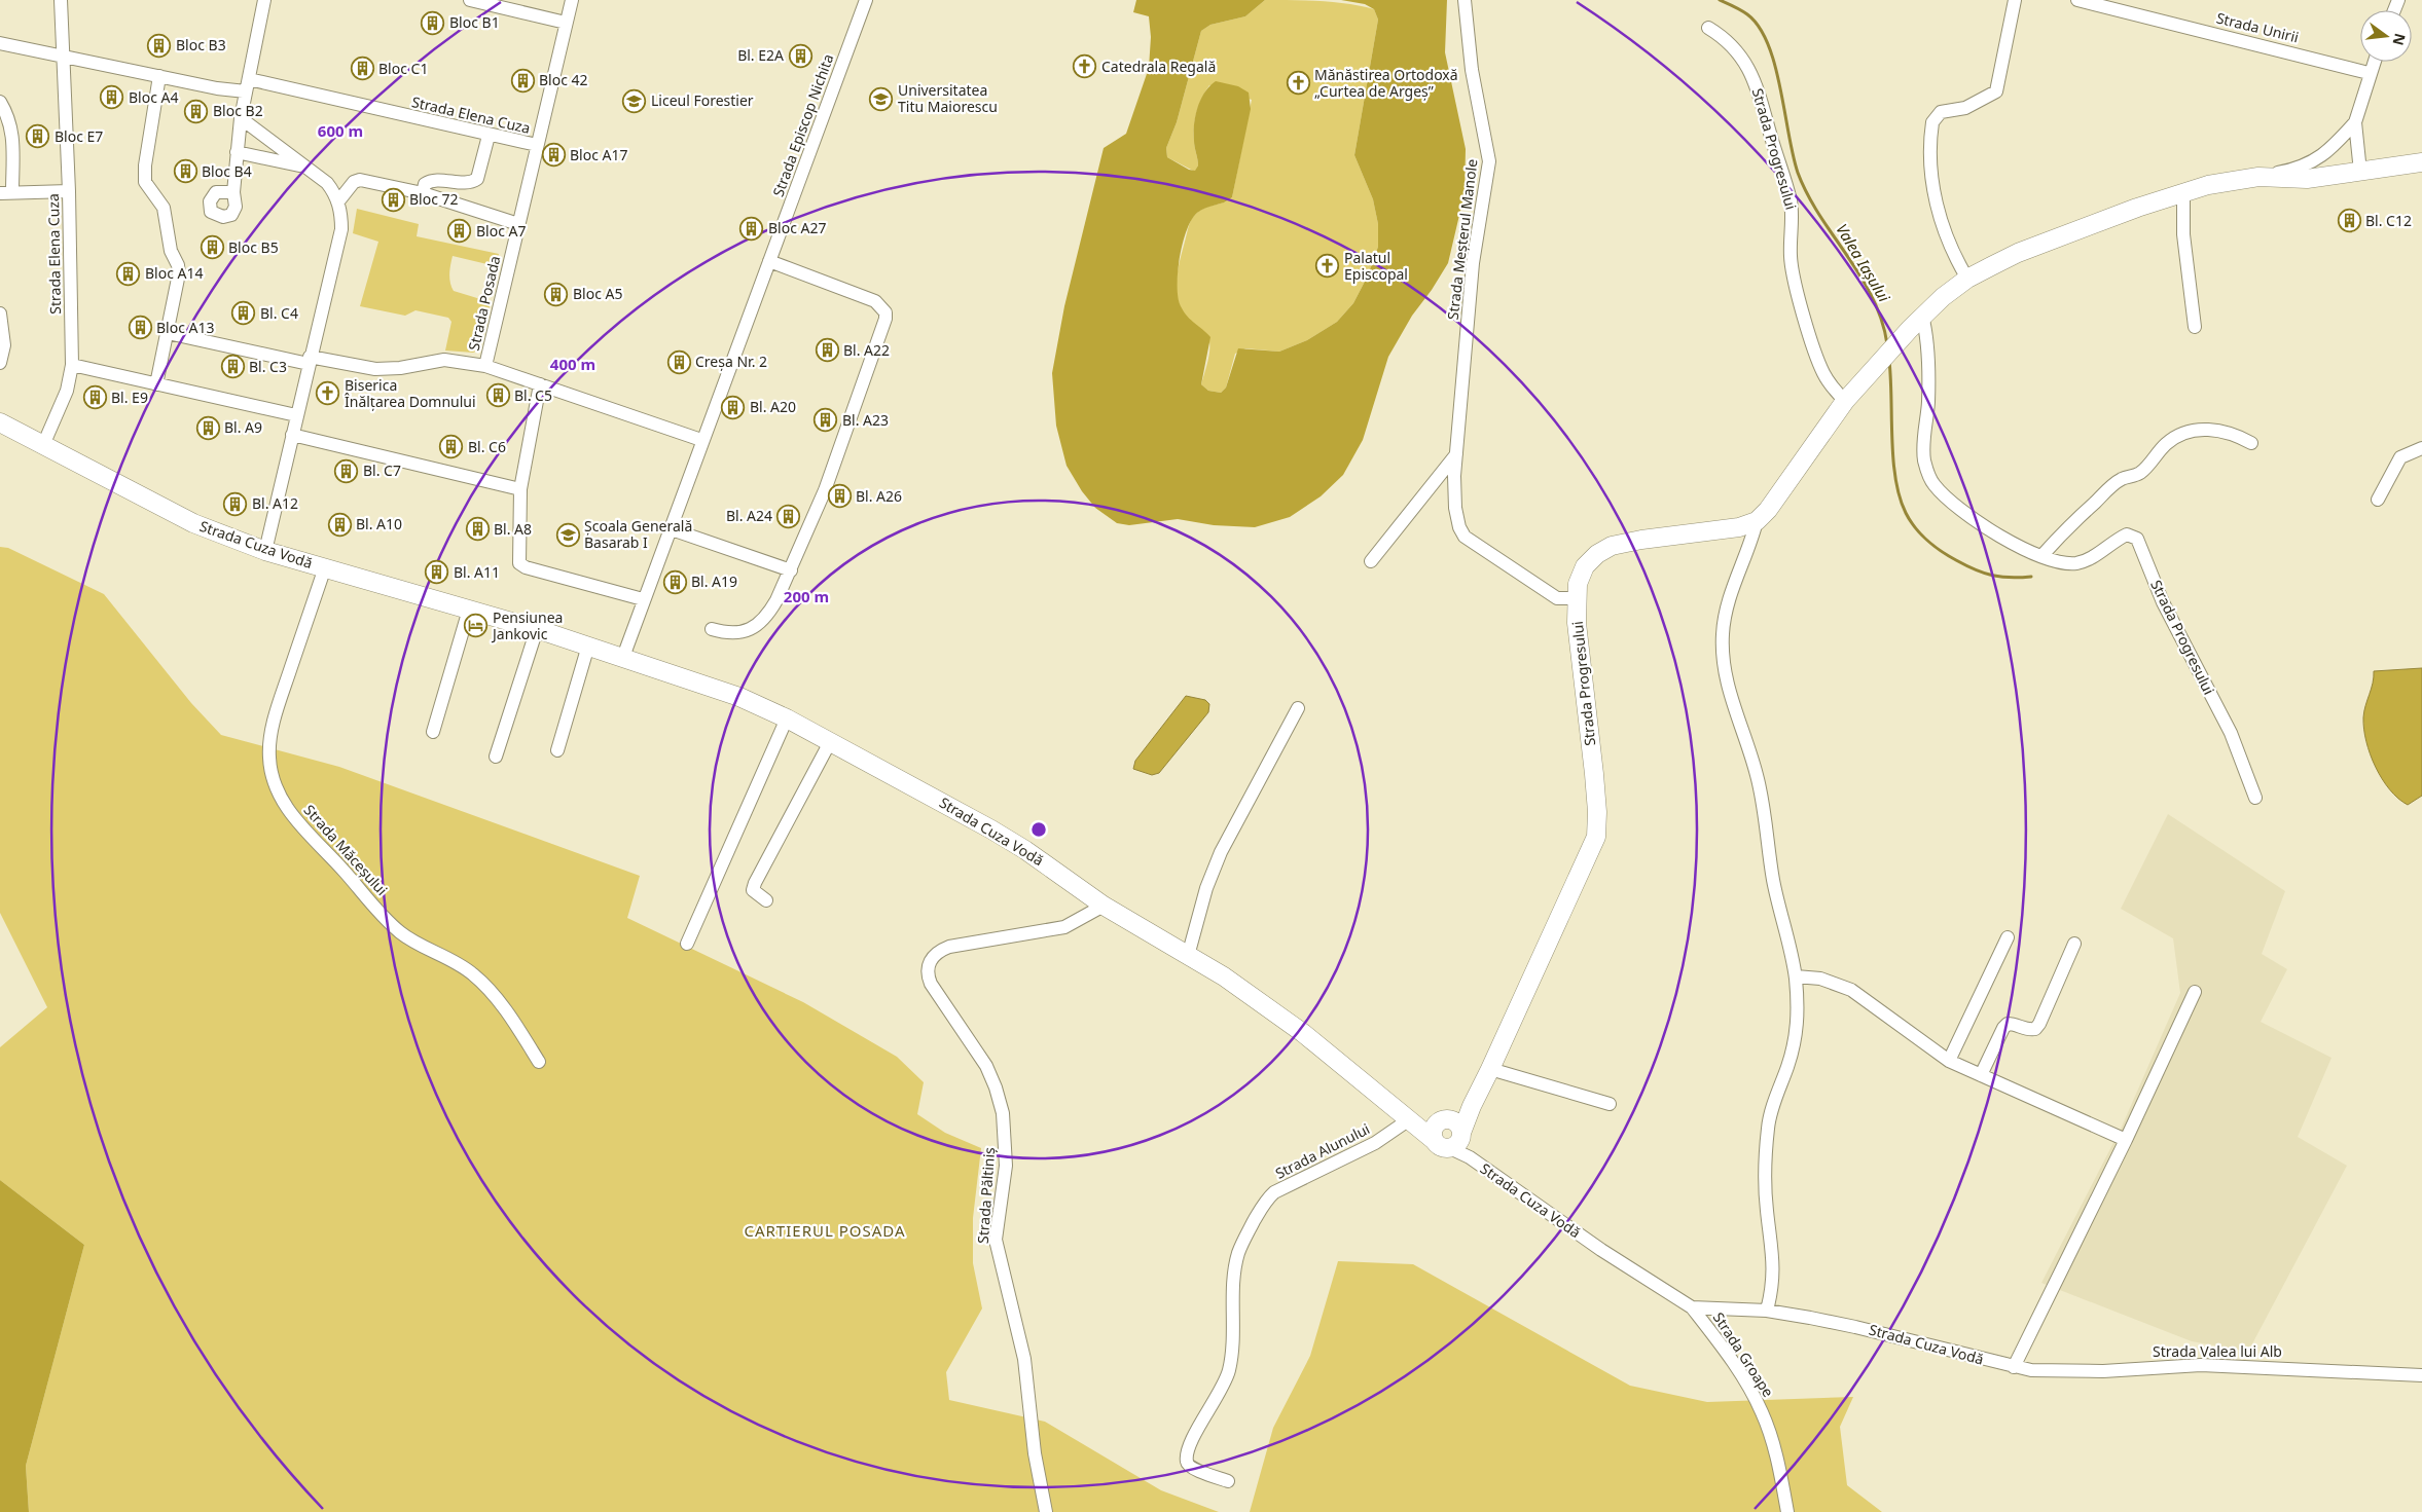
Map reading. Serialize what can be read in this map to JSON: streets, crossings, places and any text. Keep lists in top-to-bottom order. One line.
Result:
{"streets":{"street":["Strada Unirii","Strada Elena Cuza","Strada Episcop Nichita","Strada Progresului","Strada Meșterul Manole","Strada Posada","Strada Cuza Vodă","Strada Măceșului","Strada Alunului","Strada Păltiniș","Strada Valea lui Alb","Strada Groape"]},"crossings":[["Strada Elena Cuza","Strada Posada"],["Strada Elena Cuza","Strada Cuza Vodă"],["Strada Episcop Nichita","Strada Cuza Vodă"],["Strada Progresului","Strada Meșterul Manole"],["Strada Progresului","Strada Cuza Vodă"],["Strada Cuza Vodă","Strada Măceșului"],["Strada Cuza Vodă","Strada Alunului"],["Strada Cuza Vodă","Strada Păltiniș"],["Strada Cuza Vodă","Strada Valea lui Alb"],["Strada Cuza Vodă","Strada Groape"]],"districts":["CARTIERUL POSADA"],"water":["Valea Iașului"],"places":{"building":["Bloc B1","Bloc B3","Bl. E2A","Bloc C1","Bloc 42","Bloc A4","Bloc B2","Bloc E7","Bloc A17","Bloc B4","Bloc 72","Bl. C12","Bloc A27","Bloc A7","Bloc B5","Bloc A14","Bloc A5","Bl. C4","Bloc A13","Bl. A22","Creșa Nr. 2","Bl. C3","Bl. C5","Bl. E9","Bl. A20","Bl. A23","Bl. A9","Bl. C6","Bl. C7","Bl. A26","Bl. A12","Bl. A24","Bl. A10","Bl. A8","Bl. A11","Bl. A19"],"church":["Catedrala Regală","Mănăstirea Ortodoxă „Curtea de Argeș”","Palatul Episcopal","Biserica Înălțarea Domnului"],"school or university":["Universitatea Titu Maiorescu","Liceul Forestier","Școala Generală Basarab I"],"hotel":["Pensiunea Jankovic"]},"north":"right","rings":["600 m","400 m","200 m"]}
